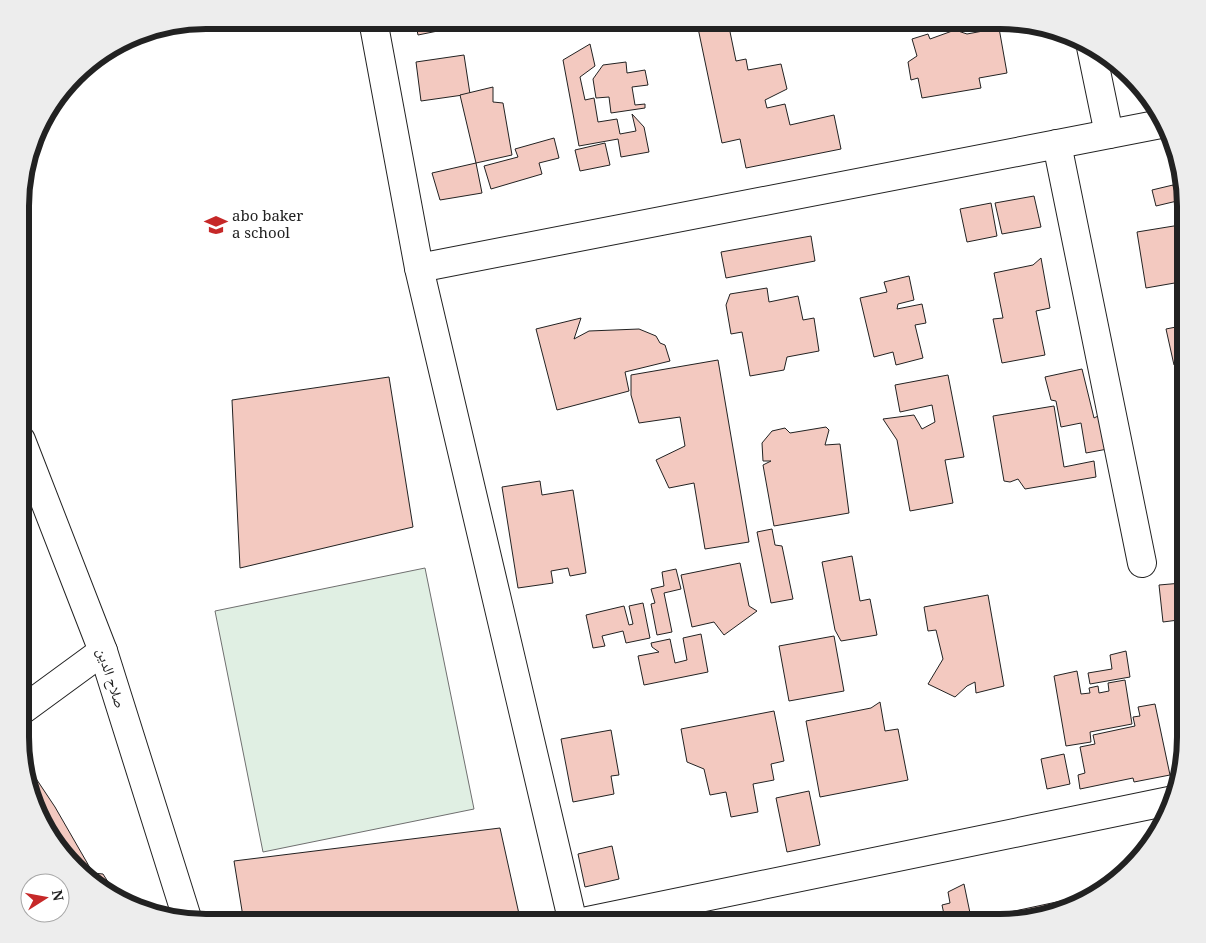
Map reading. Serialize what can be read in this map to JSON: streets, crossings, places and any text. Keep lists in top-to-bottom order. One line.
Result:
{"streets":{"street":["صلاح الدين"]},"places":{"school or university":["abo baker a school"]},"north":"right"}
